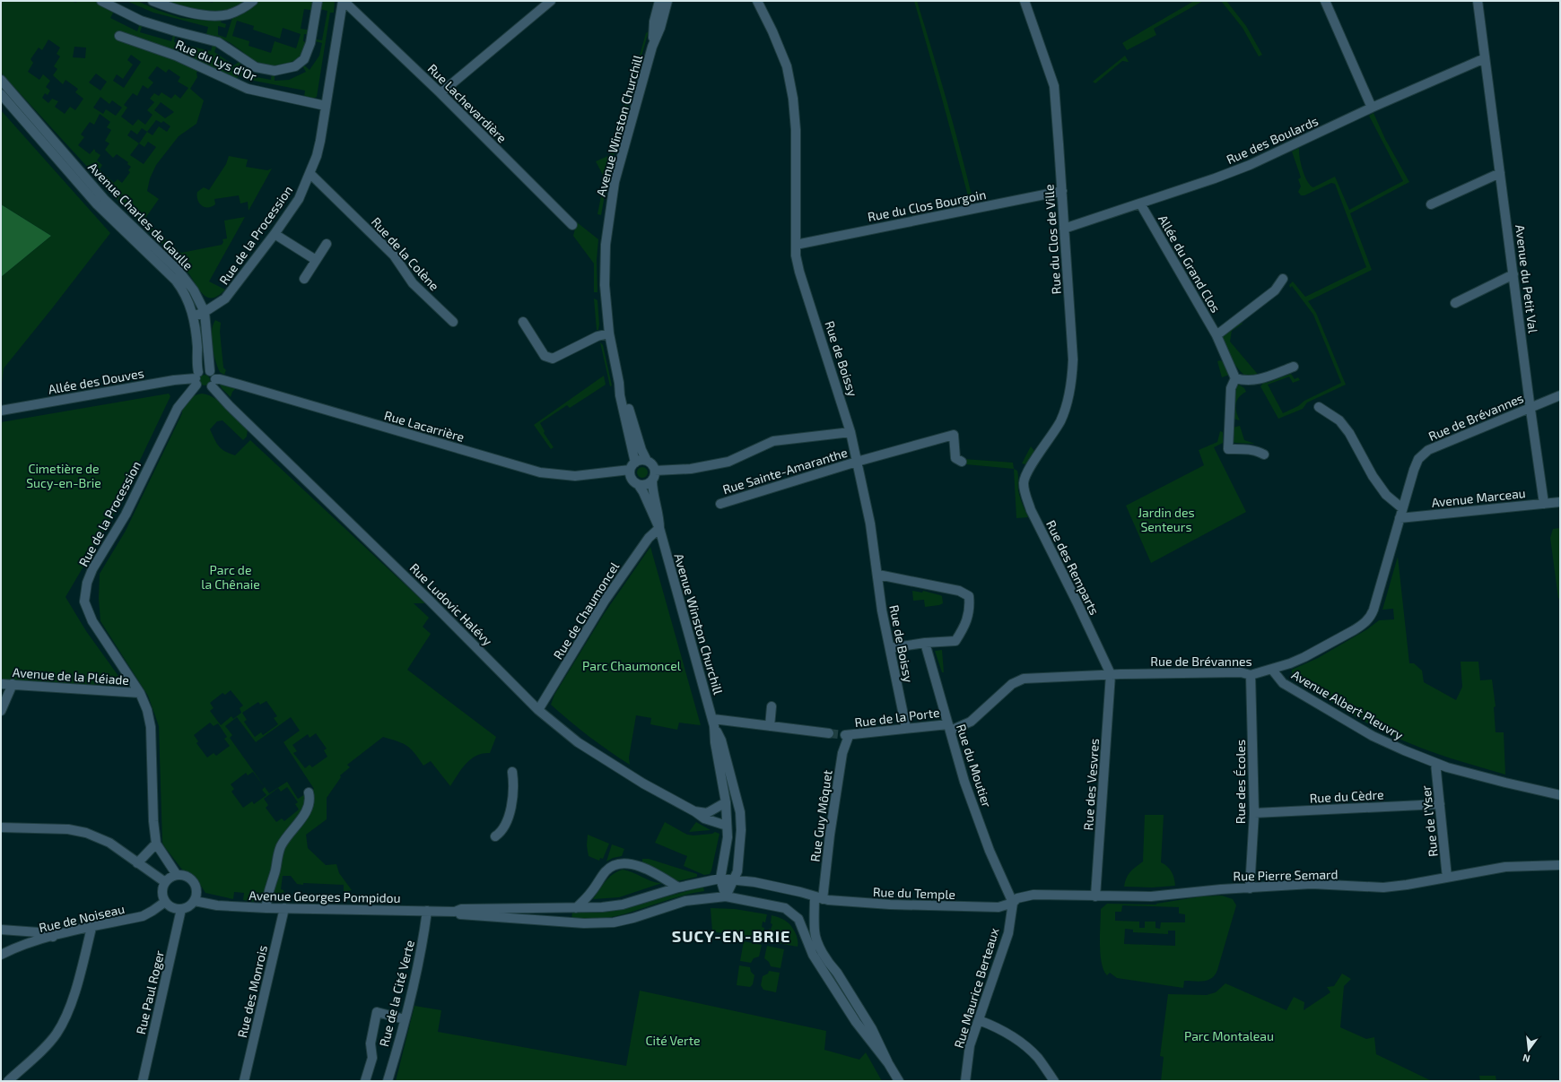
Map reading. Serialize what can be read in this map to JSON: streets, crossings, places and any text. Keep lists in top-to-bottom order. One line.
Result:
{"streets":{"street":["Rue du Lys d'Or","Rue Lachevardière","Avenue Winston Churchill","Rue des Boulards","Rue du Clos Bourgoin","Avenue Charles de Gaulle","Rue de la Procession","Rue du Clos de Ville","Rue de la Colène","Allée du Grand Clos","Avenue du Petit Val","Rue de Boissy","Allée des Douves","Rue de Brévannes","Rue Lacarrière","Rue Sainte-Amaranthe","Avenue Marceau","Rue des Remparts","Rue Ludovic Halévy","Rue de Chaumoncel","Avenue de la Pléiade","Avenue Albert Pleuvry","Rue de la Porte","Rue du Moutier","Rue des Écoles","Rue des Vesvres","Rue du Cèdre","Rue Guy Môquet","Rue de l'Yser","Rue Pierre Semard","Rue du Temple","Avenue Georges Pompidou","Rue de Noiseau","Rue Maurice Berteaux","Rue des Monrois","Rue Paul Roger","Rue de la Cité Verte"]},"crossings":[["Rue du Lys d'Or","Rue de la Procession"],["Rue Lachevardière","Rue de la Procession"],["Avenue Winston Churchill","Rue Lacarrière"],["Avenue Winston Churchill","Rue Ludovic Halévy"],["Avenue Winston Churchill","Rue de Chaumoncel"],["Avenue Winston Churchill","Avenue Georges Pompidou"],["Rue des Boulards","Rue du Clos de Ville"],["Rue des Boulards","Allée du Grand Clos"],["Rue des Boulards","Avenue du Petit Val"],["Rue du Clos Bourgoin","Rue du Clos de Ville"],["Rue du Clos Bourgoin","Rue de Boissy"],["Avenue Charles de Gaulle","Rue de la Procession"],["Avenue Charles de Gaulle","Allée des Douves"],["Avenue Charles de Gaulle","Rue Lacarrière"],["Avenue Charles de Gaulle","Rue Ludovic Halévy"],["Rue de la Procession","Rue de la Colène"],["Rue de la Procession","Allée des Douves"],["Rue de la Procession","Rue Lacarrière"],["Rue de la Procession","Rue Ludovic Halévy"],["Rue de la Procession","Avenue de la Pléiade"],["Rue du Clos de Ville","Rue des Remparts"],["Avenue du Petit Val","Rue de Brévannes"],["Avenue du Petit Val","Avenue Marceau"],["Rue de Boissy","Rue Sainte-Amaranthe"],["Rue de Boissy","Rue de la Porte"],["Allée des Douves","Rue Lacarrière"],["Allée des Douves","Rue Ludovic Halévy"],["Rue de Brévannes","Avenue Marceau"],["Rue de Brévannes","Rue des Remparts"],["Rue de Brévannes","Avenue Albert Pleuvry"],["Rue de Brévannes","Rue de la Porte"],["Rue de Brévannes","Rue du Moutier"],["Rue de Brévannes","Rue des Écoles"],["Rue de Brévannes","Rue des Vesvres"],["Rue Lacarrière","Rue Ludovic Halévy"],["Rue des Remparts","Rue des Vesvres"],["Rue Ludovic Halévy","Rue de Chaumoncel"],["Avenue Albert Pleuvry","Rue de l'Yser"],["Rue de la Porte","Rue du Moutier"],["Rue de la Porte","Rue Guy Môquet"],["Rue du Moutier","Rue Pierre Semard"],["Rue du Moutier","Rue du Temple"],["Rue du Moutier","Rue Maurice Berteaux"],["Rue des Écoles","Rue du Cèdre"],["Rue des Écoles","Rue Pierre Semard"],["Rue des Vesvres","Rue Pierre Semard"],["Rue du Cèdre","Rue de l'Yser"],["Rue Guy Môquet","Rue du Temple"],["Rue de l'Yser","Rue Pierre Semard"],["Rue Pierre Semard","Rue du Temple"],["Rue Pierre Semard","Rue Maurice Berteaux"],["Rue du Temple","Rue Maurice Berteaux"],["Avenue Georges Pompidou","Rue de Noiseau"],["Avenue Georges Pompidou","Rue des Monrois"],["Avenue Georges Pompidou","Rue Paul Roger"],["Avenue Georges Pompidou","Rue de la Cité Verte"],["Rue de Noiseau","Rue Paul Roger"]],"districts":["SUCY-EN-BRIE"],"parks":["Cimetière de Sucy-en-Brie","Jardin des Senteurs","Parc de la Chênaie","Parc Chaumoncel","Parc Montaleau","Cité Verte"],"north":"bottom"}
